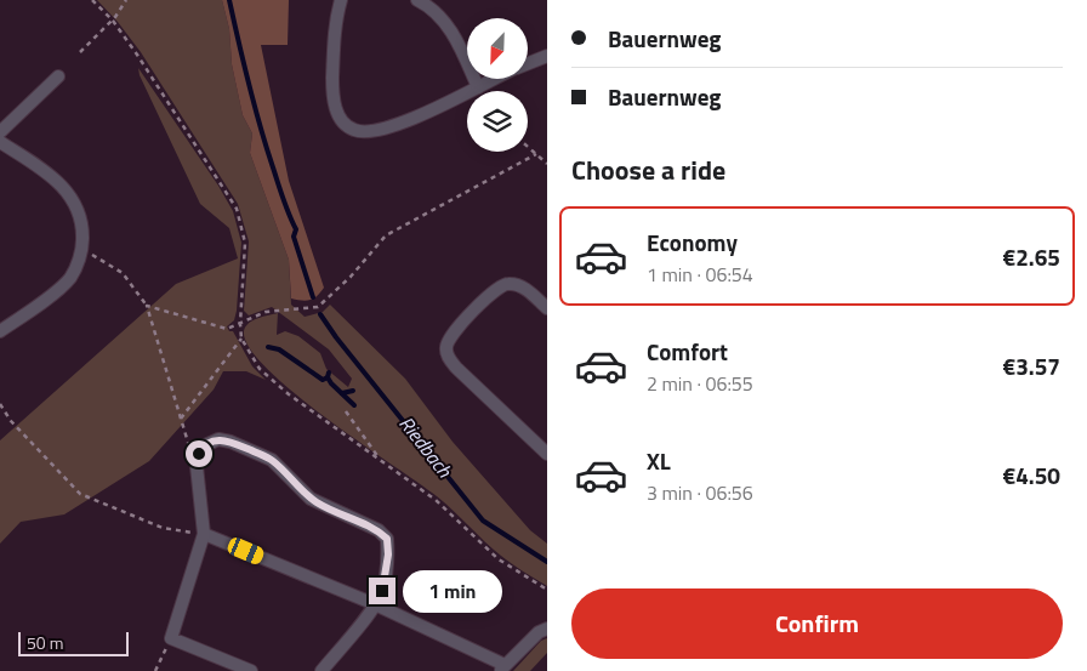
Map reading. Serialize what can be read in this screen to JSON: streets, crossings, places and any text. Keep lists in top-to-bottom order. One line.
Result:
{"water":["Riedbach"],"scale_bar":"50 m","north":"bottom left","page":{"banner":["Bauernweg","Bauernweg"],"heading":"Choose a ride","list":[{"name":"Economy","note":"1 min · 06:54","value":"€2.65"},{"name":"Comfort","note":"2 min · 06:55","value":"€3.57"},{"name":"XL","note":"3 min · 06:56","value":"€4.50"}],"bubble":"1 min","buttons":"Confirm","scale":"50 m"}}
